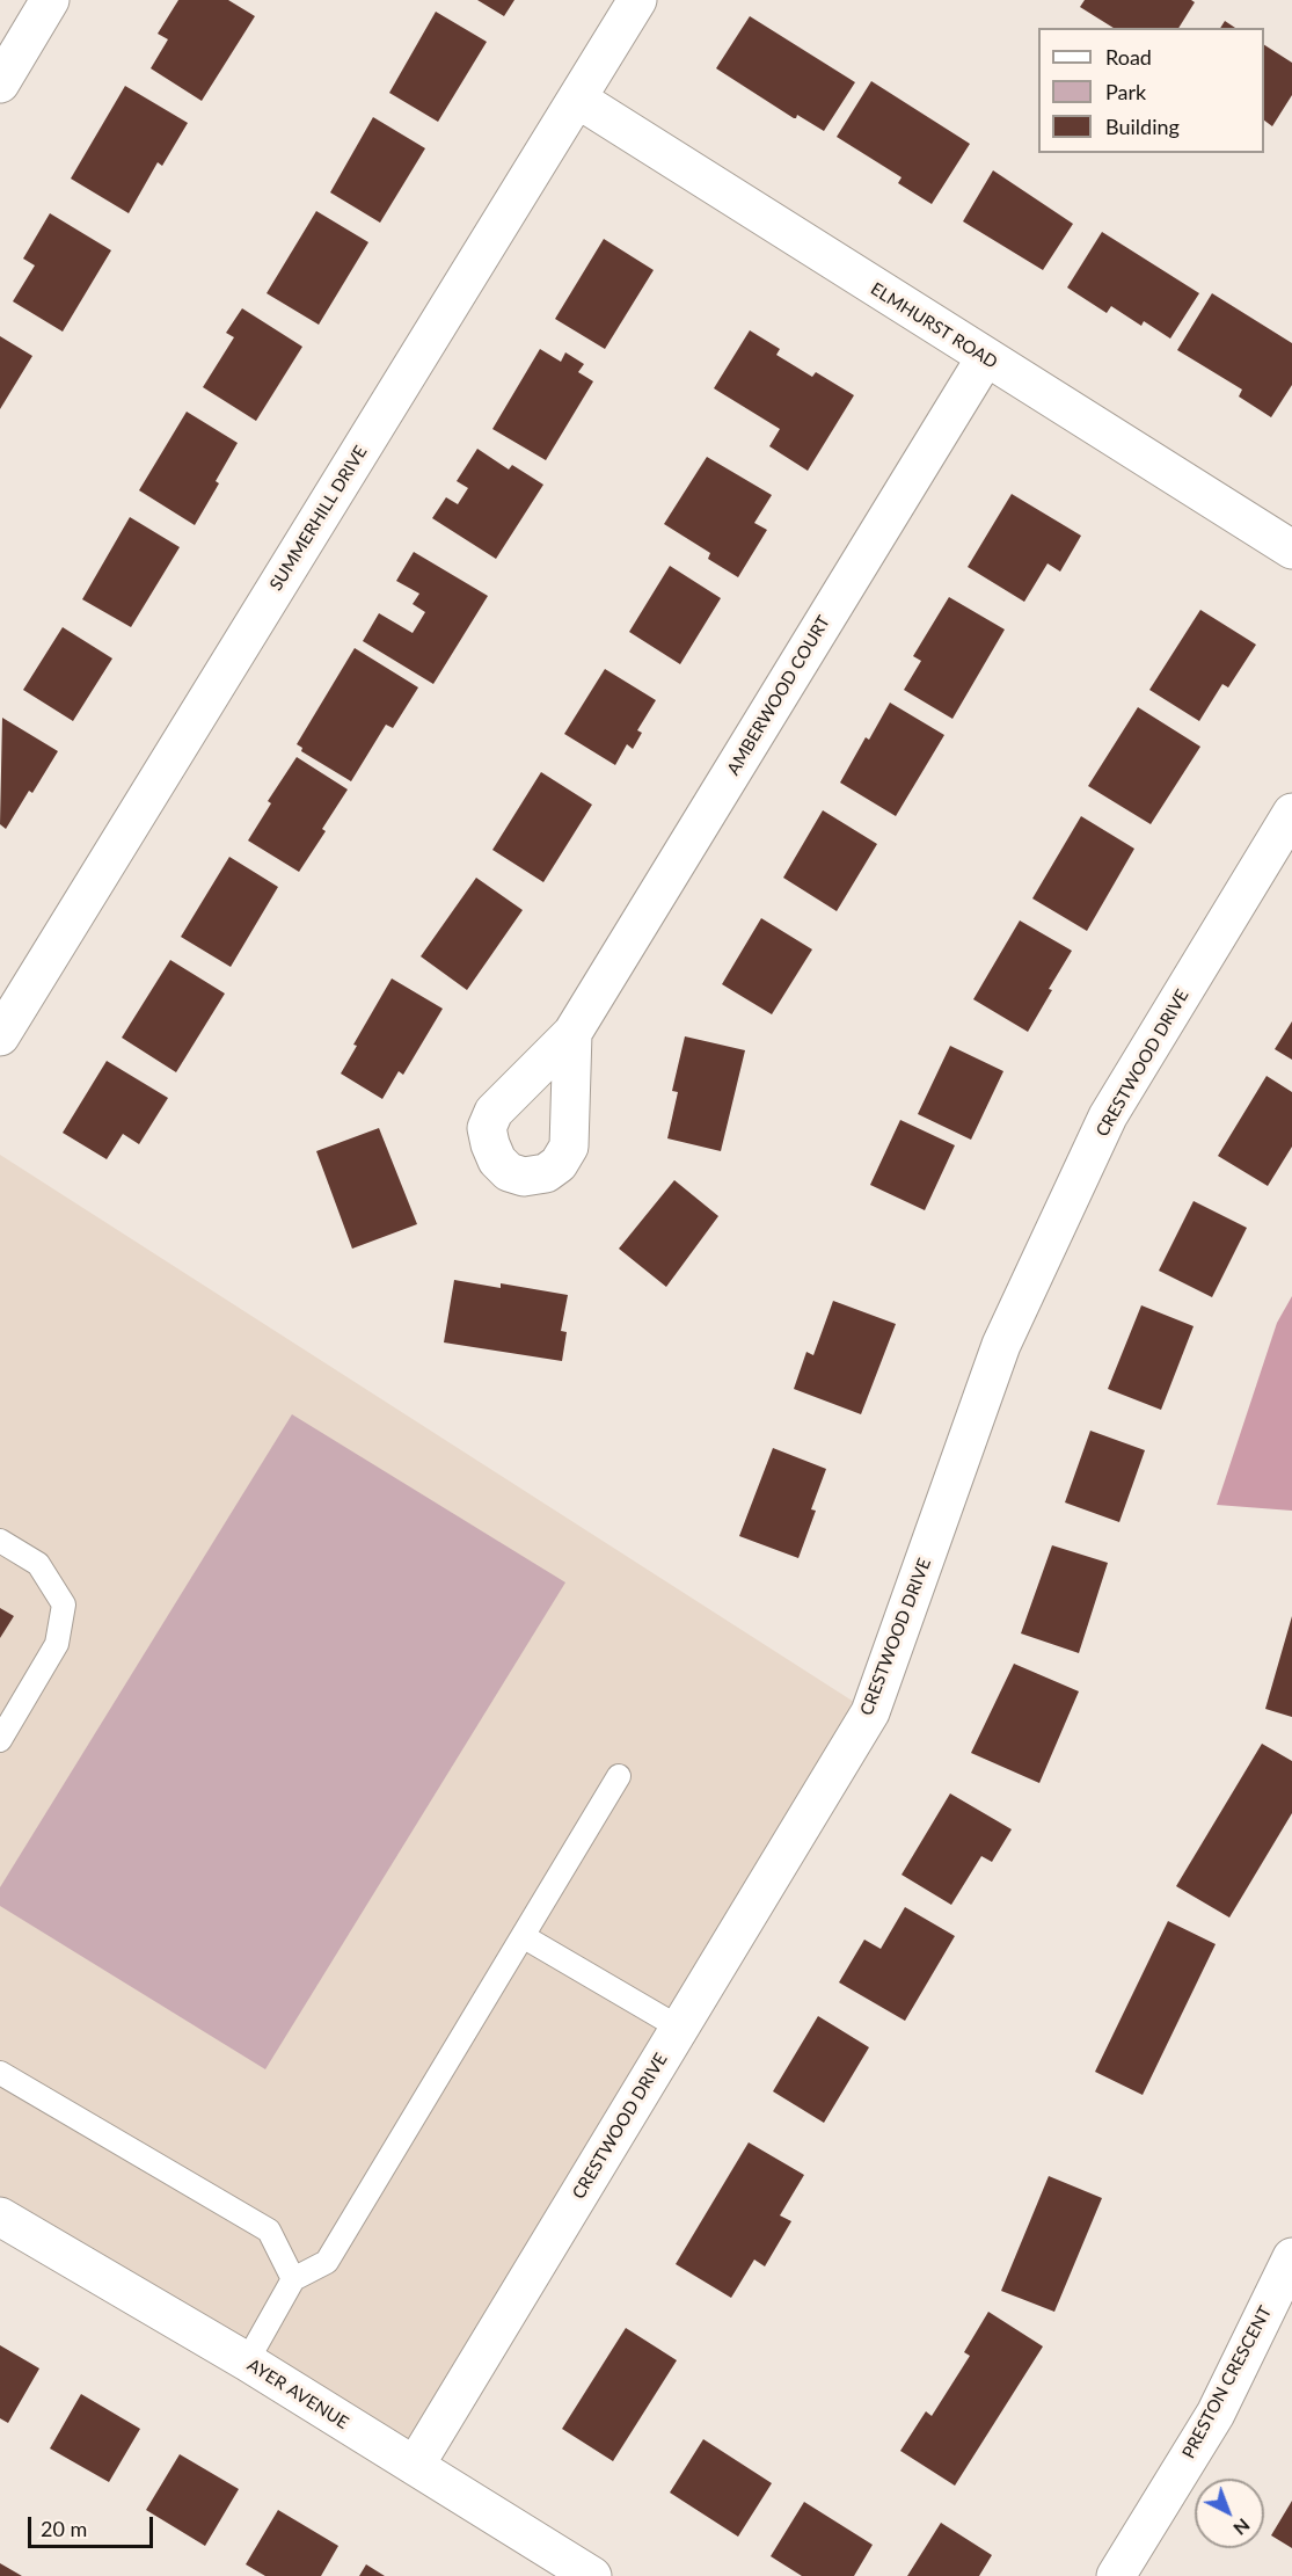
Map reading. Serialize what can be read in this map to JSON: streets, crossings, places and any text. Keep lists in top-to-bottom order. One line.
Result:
{"streets":{"street":["ELMHURST ROAD","SUMMERHILL DRIVE","AMBERWOOD COURT","CRESTWOOD DRIVE","PRESTON CRESCENT","AYER AVENUE"]},"crossings":[["ELMHURST ROAD","SUMMERHILL DRIVE"],["ELMHURST ROAD","AMBERWOOD COURT"],["CRESTWOOD DRIVE","AYER AVENUE"]],"legend":["Road","Park","Building"],"scale_bar":"20 m","north":"bottom right"}
